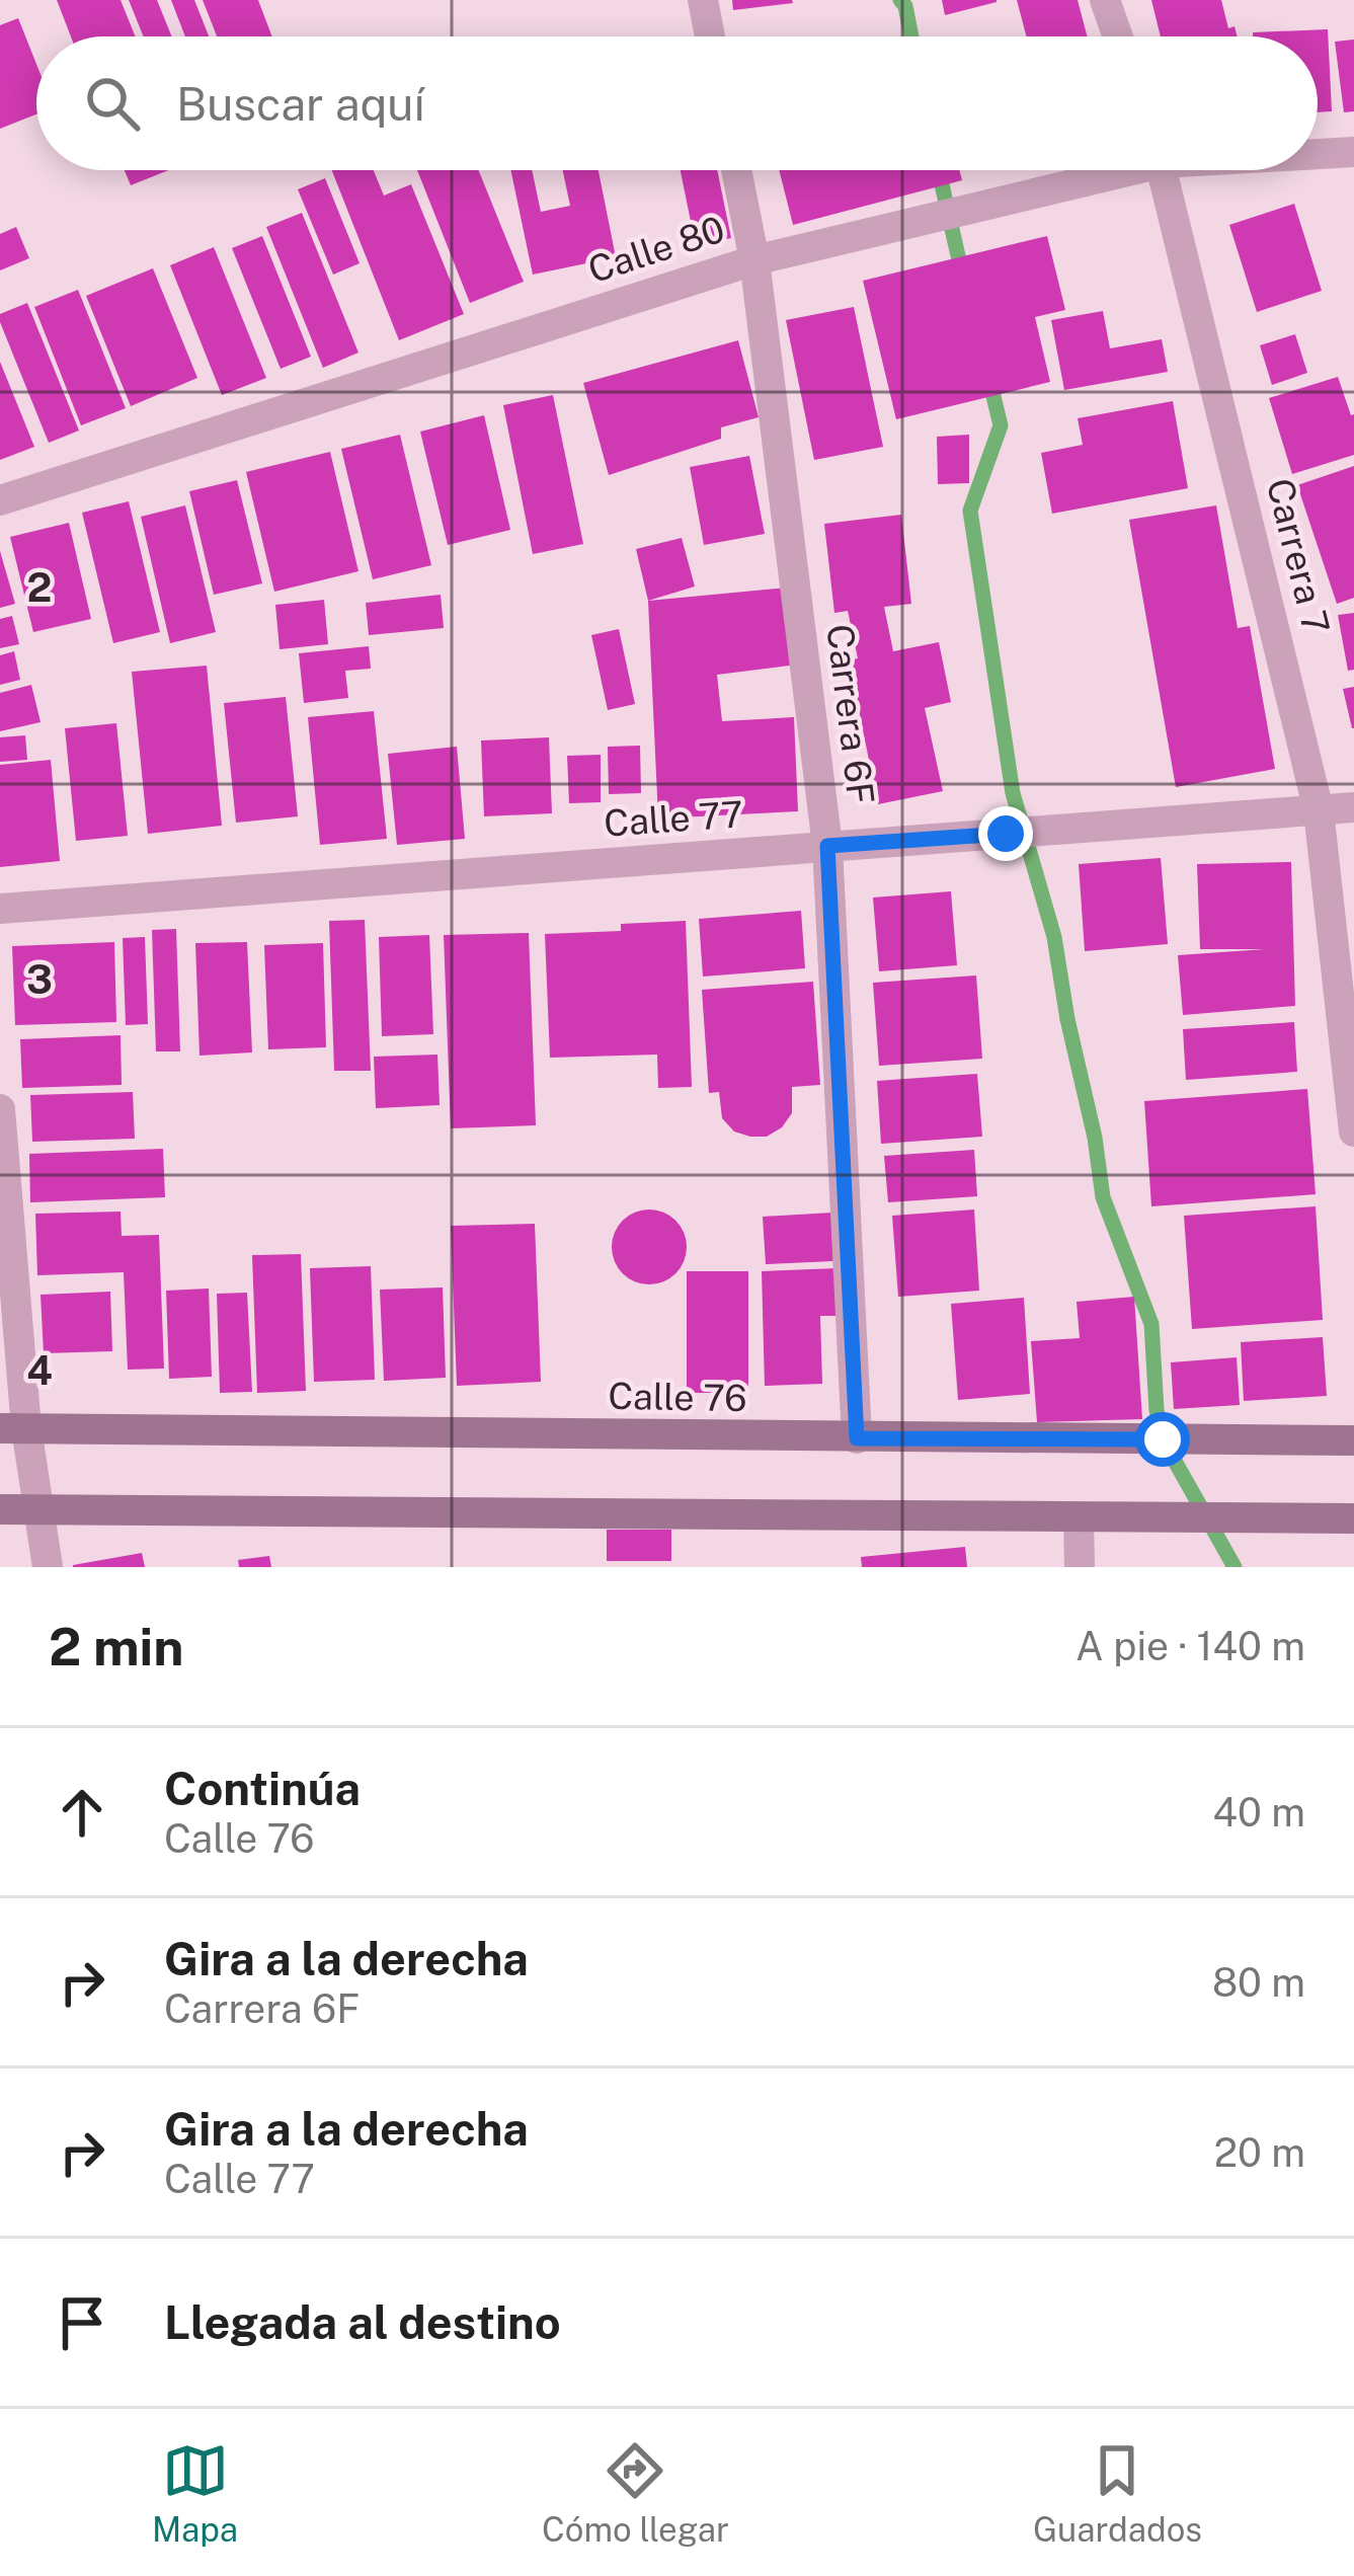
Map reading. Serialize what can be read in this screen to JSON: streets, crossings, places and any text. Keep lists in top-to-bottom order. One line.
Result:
{"streets":{"street":["Calle 80","Carrera 7","Carrera 6F","Calle 77","Calle 76"]},"crossings":[["Calle 80","Carrera 6F"],["Carrera 7","Calle 77"],["Carrera 6F","Calle 77"],["Carrera 6F","Calle 76"]],"page":{"search":"Buscar aquí","heading":["2 min","A pie · 140 m"],"list":[["Continúa","Calle 76","40 m"],["Gira a la derecha","Carrera 6F","80 m"],["Gira a la derecha","Calle 77","20 m"],"Llegada al destino"],"nav":["Mapa","Cómo llegar","Guardados"]},"grid":{"rows":["2","3","4"]}}
